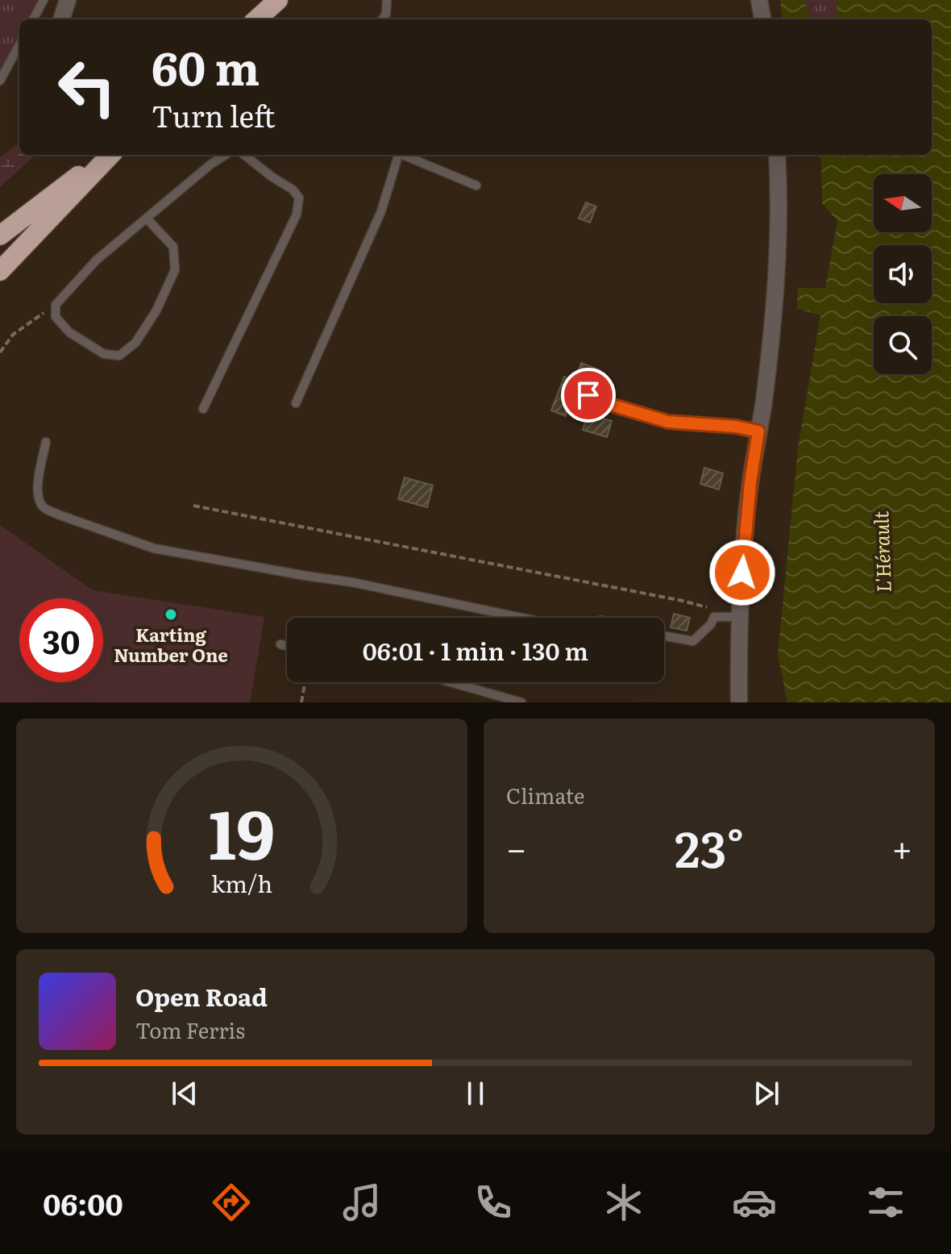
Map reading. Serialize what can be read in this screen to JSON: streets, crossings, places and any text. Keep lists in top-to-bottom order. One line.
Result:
{"water":["L'Hérault"],"places":["Karting Number One"],"north":"left","page":{"turn":["60 m","Turn left"],"limit":"30","trip":"06:01 · 1 min · 130 m","tile":"Climate","heat":["−","23°","+"],"song":["Open Road","Tom Ferris"],"tabs":"06:00","gauge":["19","km/h"]}}
